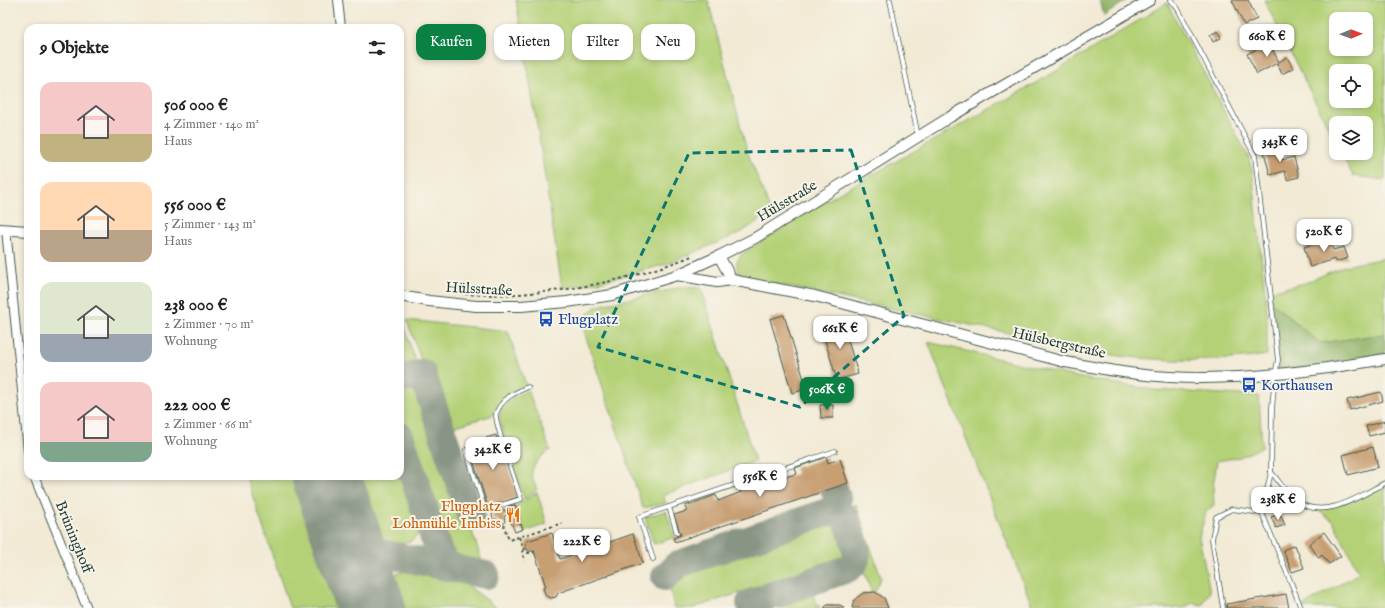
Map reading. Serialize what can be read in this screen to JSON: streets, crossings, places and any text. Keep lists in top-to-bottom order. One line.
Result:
{"streets":{"street":["Hülsstraße","Hülsbergstraße","Brüninghoff"]},"crossings":[["Hülsstraße","Hülsbergstraße"]],"places":{"bus stop":["Flugplatz","Korthausen"],"restaurant":["Flugplatz Lohmühle Imbiss"]},"north":"right","page":{"price":["660K €","343K €","520K €","661K €","506K €","342K €","556K €","238K €","222K €"],"chip":["Kaufen","Mieten","Filter","Neu"],"heading":"9 Objekte","list":[{"name":"506 000 €","note":"4 Zimmer · 140 m² · Haus"},{"name":"556 000 €","note":"5 Zimmer · 143 m² · Haus"},{"name":"238 000 €","note":"2 Zimmer · 70 m² · Wohnung"},{"name":"222 000 €","note":"2 Zimmer · 66 m² · Wohnung"}]}}
